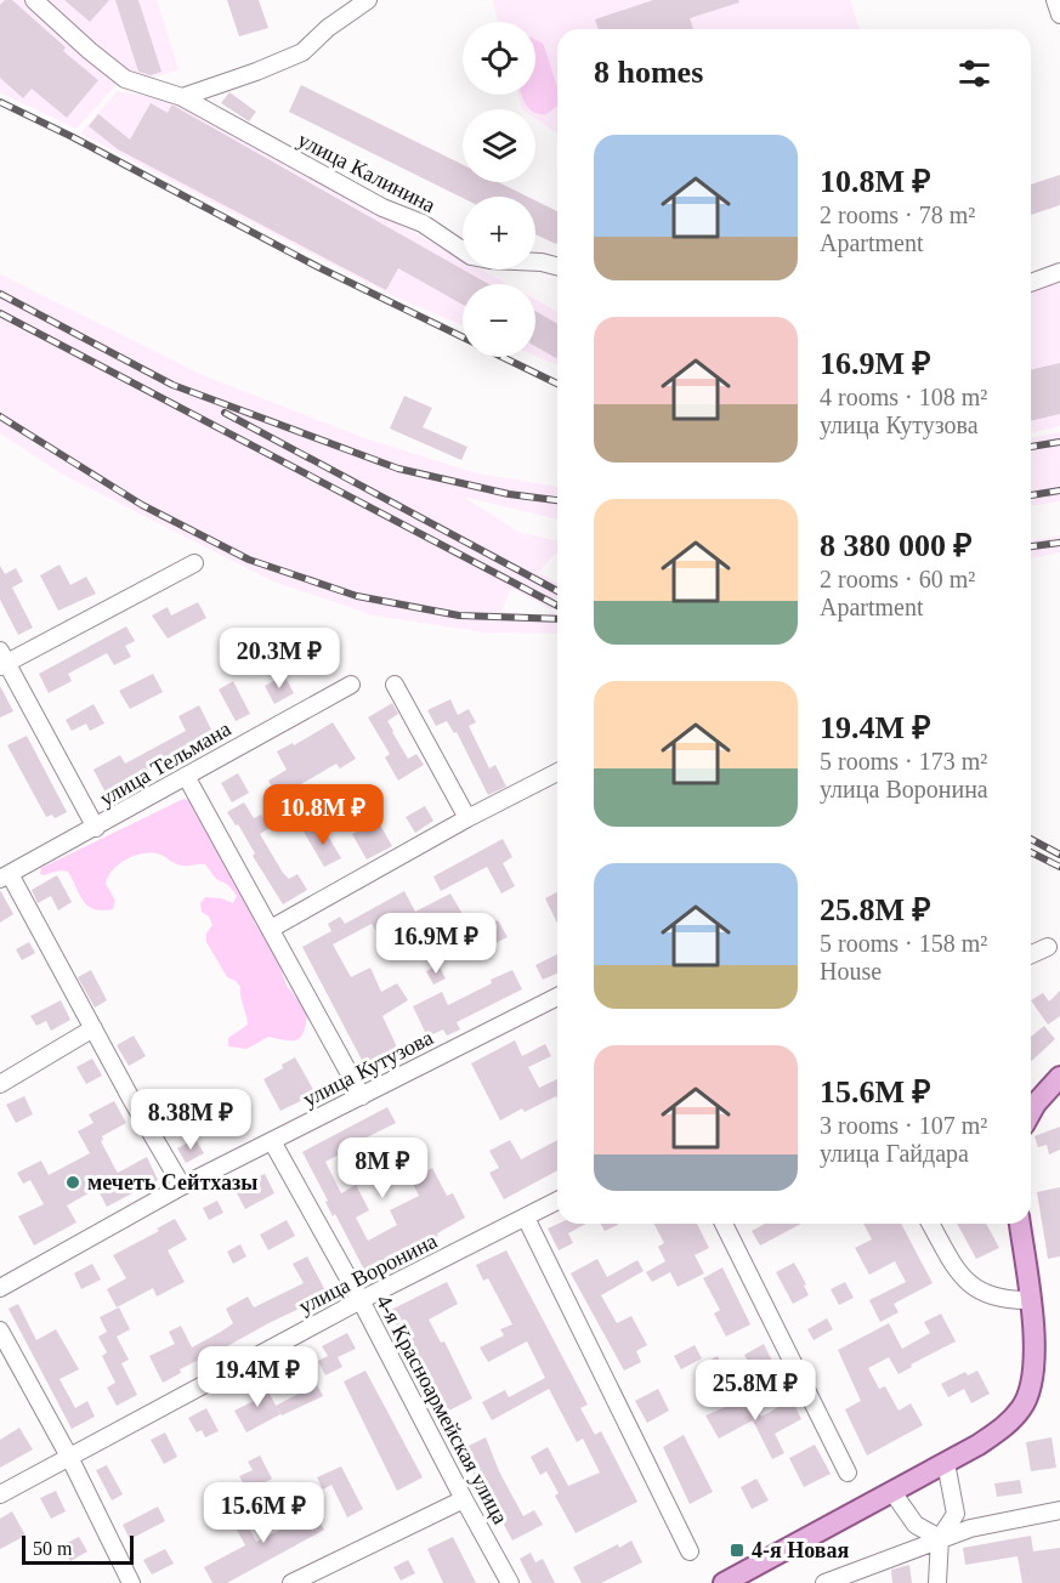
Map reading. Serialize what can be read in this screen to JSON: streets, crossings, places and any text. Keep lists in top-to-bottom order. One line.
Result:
{"streets":{"street":["улица Калинина","улица Тельмана","улица Кутузова","улица Воронина","4-я Красноармейская улица"]},"crossings":[["улица Кутузова","4-я Красноармейская улица"],["улица Воронина","4-я Красноармейская улица"]],"places":{"other":["мечеть Сейтхазы"],"transit":["4-я Новая"]},"scale_bar":"50 m","page":{"map_buttons":["+","−"],"heading":"8 homes","list":[{"name":"10.8M ₽","note":"2 rooms · 78 m² · Apartment"},{"name":"16.9M ₽","note":"4 rooms · 108 m² · улица Кутузова"},{"name":"8 380 000 ₽","note":"2 rooms · 60 m² · Apartment"},{"name":"19.4M ₽","note":"5 rooms · 173 m² · улица Воронина"},{"name":"25.8M ₽","note":"5 rooms · 158 m² · House"},{"name":"15.6M ₽","note":"3 rooms · 107 m² · улица Гайдара"}],"price":["20.3M ₽","10.8M ₽","16.9M ₽","8.38M ₽","8M ₽","19.4M ₽","25.8M ₽","15.6M ₽"],"scale":"50 m"}}
